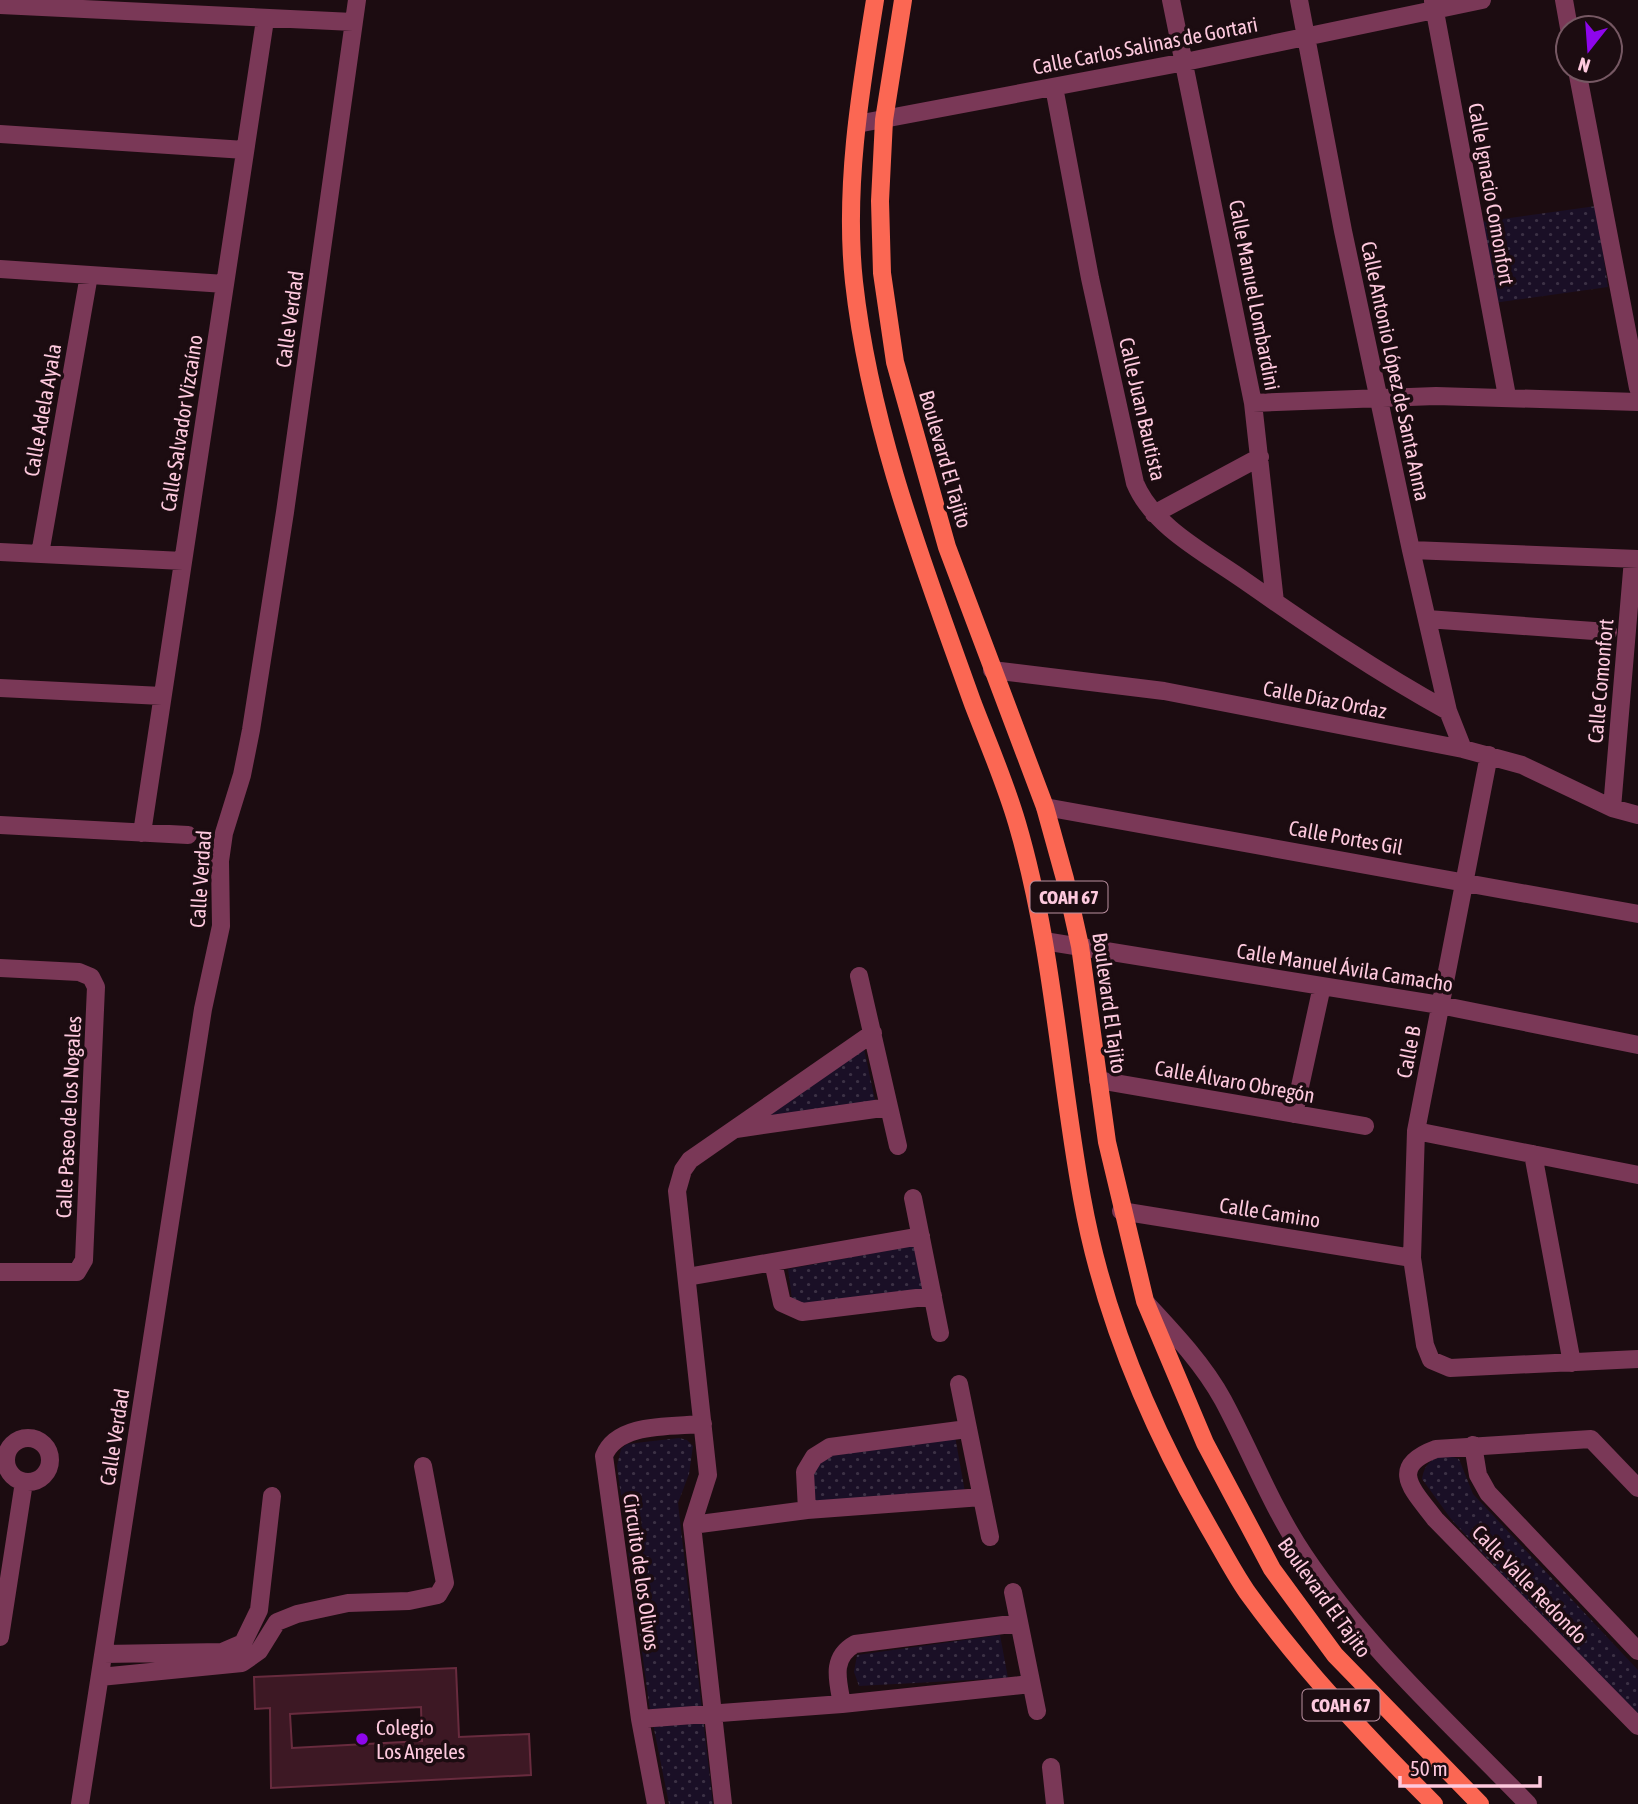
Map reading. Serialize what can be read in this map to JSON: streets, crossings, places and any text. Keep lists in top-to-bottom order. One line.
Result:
{"streets":{"main road":["Boulevard El Tajito","COAH 67"],"street":["Calle Carlos Salinas de Gortari","Calle Ignacio Comonfort","Calle Manuel Lombardini","Calle Verdad","Calle Antonio López de Santa Anna","Calle Juan Bautista","Calle Adela Ayala","Calle Salvador Vizcaíno","Calle Comonfort","Calle Díaz Ordaz","Calle Portes Gil","Calle Manuel Ávila Camacho","Calle B","Calle Álvaro Obregón","Calle Paseo de los Nogales","Calle Camino","Circuito de los Olivos","Calle Valle Redondo"]},"crossings":[["Calle Carlos Salinas de Gortari","Calle Ignacio Comonfort"],["Calle Carlos Salinas de Gortari","Calle Manuel Lombardini"],["Calle Carlos Salinas de Gortari","Calle Antonio López de Santa Anna"],["Calle Carlos Salinas de Gortari","Calle Juan Bautista"],["Calle Carlos Salinas de Gortari","Boulevard El Tajito"],["Calle Carlos Salinas de Gortari","COAH 67"],["Calle Manuel Lombardini","Calle Juan Bautista"],["Calle Antonio López de Santa Anna","Calle Juan Bautista"],["Calle Antonio López de Santa Anna","Calle Díaz Ordaz"],["Boulevard El Tajito","Calle Díaz Ordaz"],["Boulevard El Tajito","Calle Portes Gil"],["Boulevard El Tajito","Calle Manuel Ávila Camacho"],["Boulevard El Tajito","Calle Álvaro Obregón"],["Boulevard El Tajito","Calle Camino"],["Calle Comonfort","Calle Díaz Ordaz"],["Calle Díaz Ordaz","Calle B"],["Calle Portes Gil","Calle B"],["COAH 67","Calle Manuel Ávila Camacho"],["Calle Manuel Ávila Camacho","Calle B"],["Calle B","Calle Camino"]],"places":["Colegio Los Angeles"],"scale_bar":"50 m","north":"bottom"}
